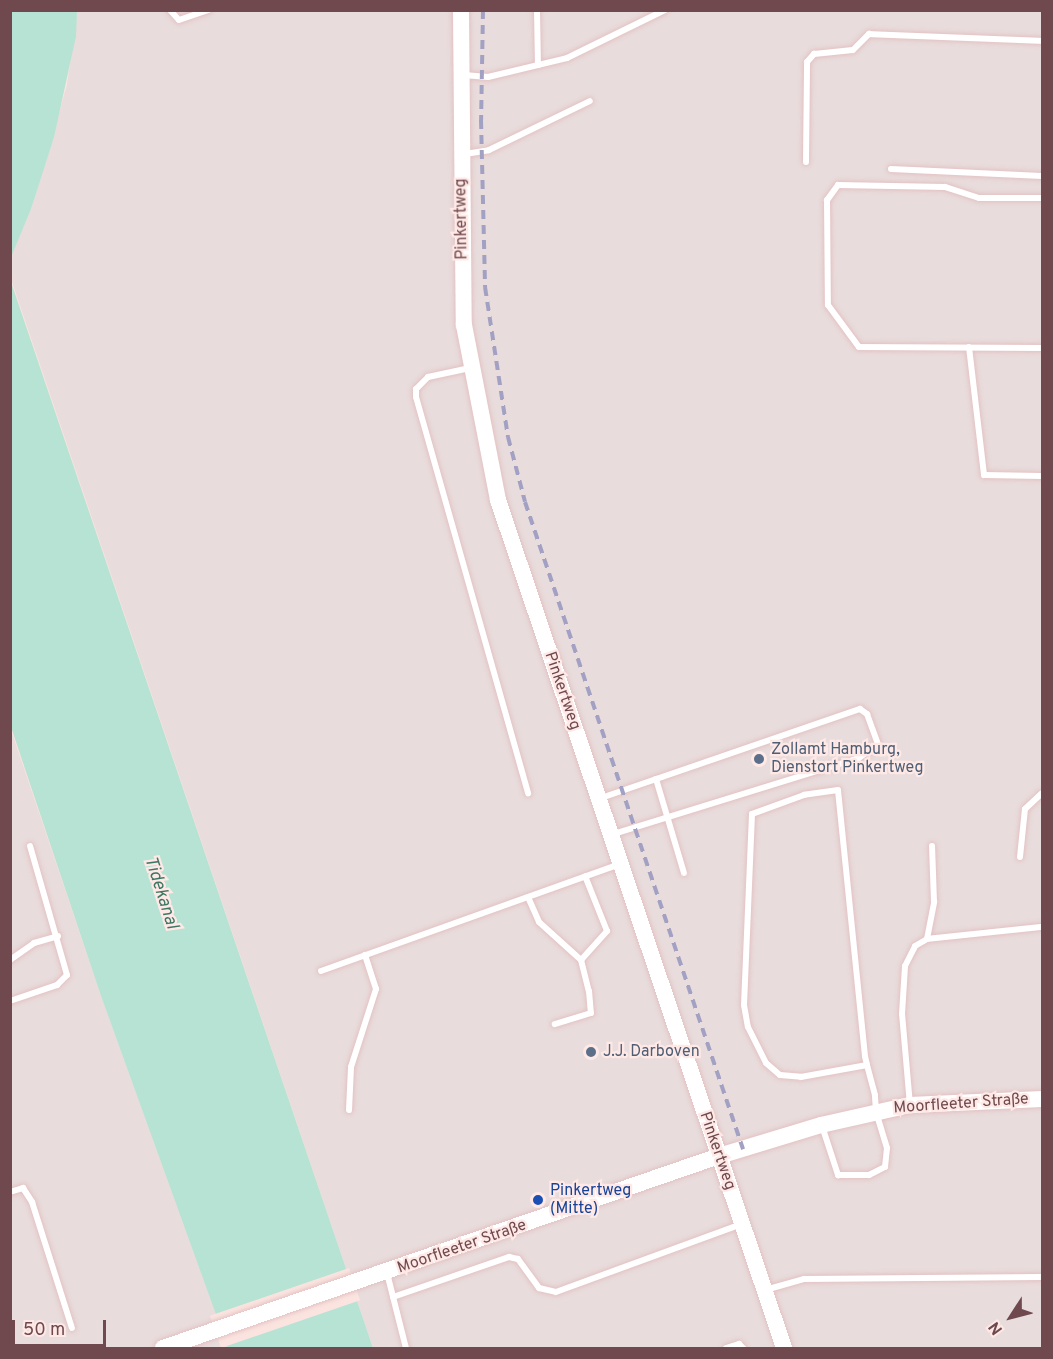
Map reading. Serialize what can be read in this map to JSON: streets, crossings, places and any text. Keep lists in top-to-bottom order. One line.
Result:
{"streets":{"street":["Pinkertweg","Moorfleeter Straße"]},"crossings":[["Pinkertweg","Moorfleeter Straße"]],"water":["Tidekanal"],"places":["Zollamt Hamburg, Dienstort Pinkertweg","J.J. Darboven","Pinkertweg (Mitte)"],"scale_bar":"50 m","north":"bottom left"}
